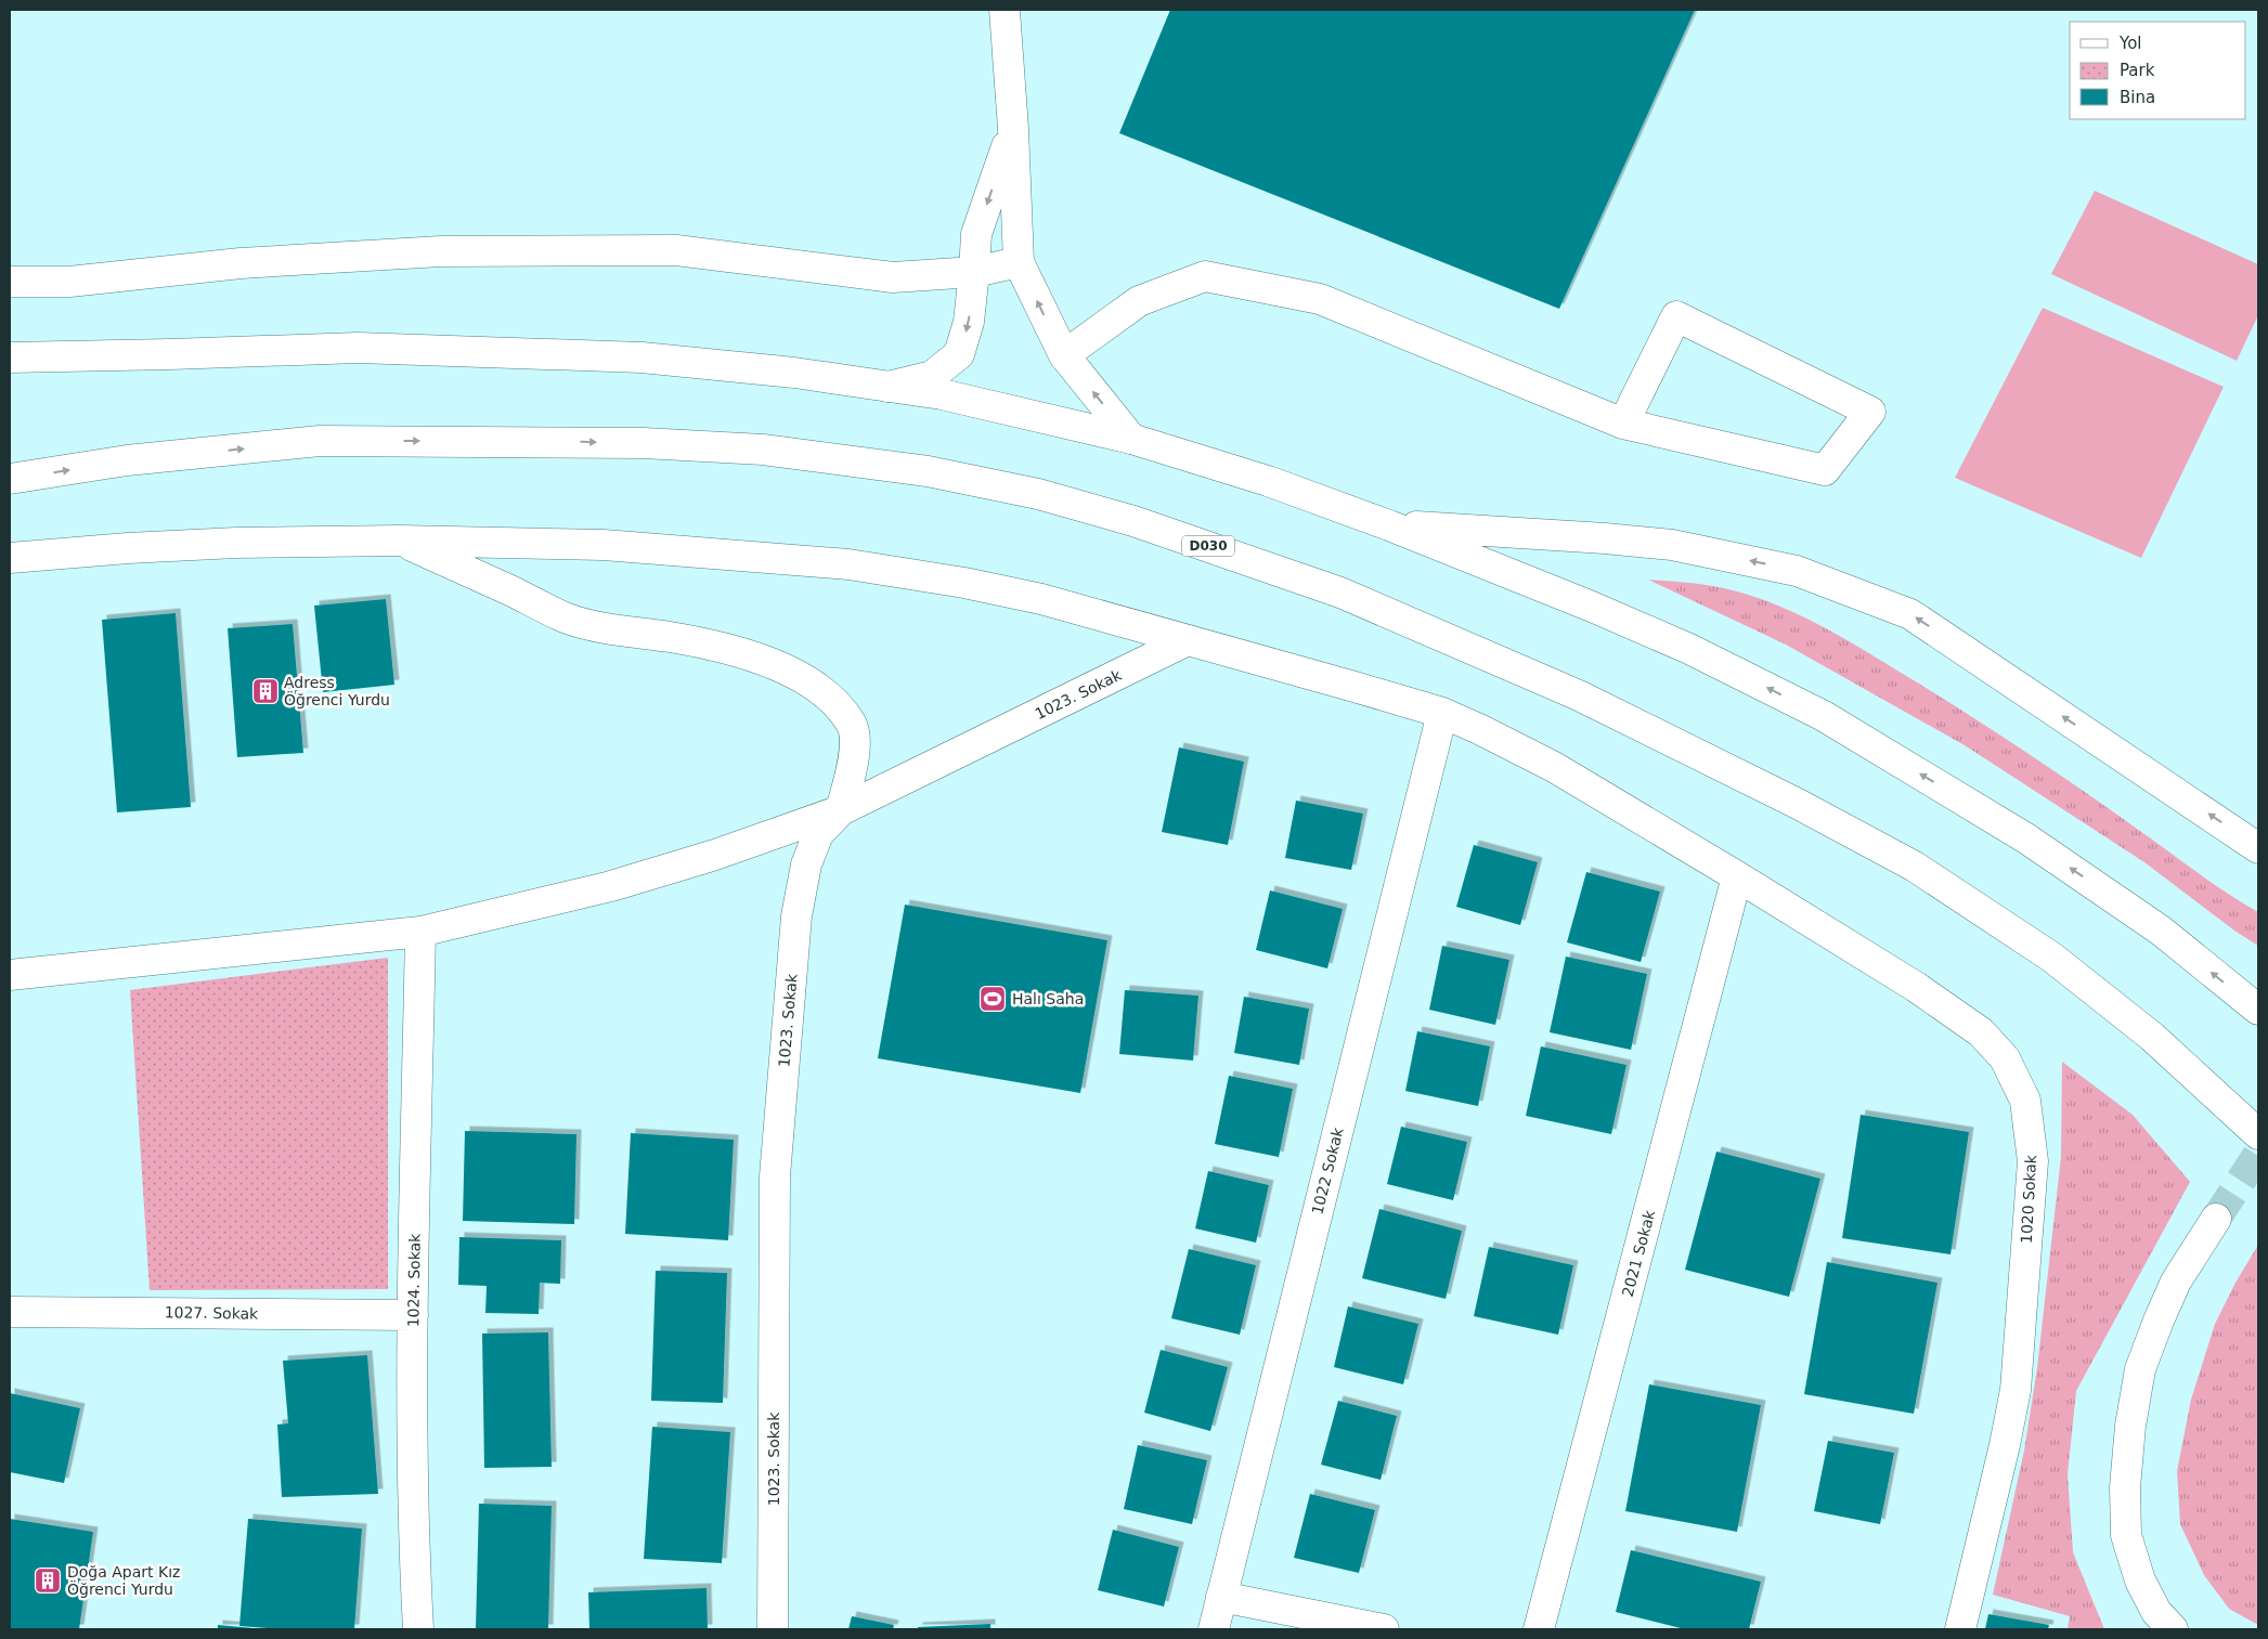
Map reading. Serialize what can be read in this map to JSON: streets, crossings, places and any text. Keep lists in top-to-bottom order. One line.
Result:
{"streets":{"main road":["D030","1023. Sokak","1022 Sokak","1020 Sokak","2021 Sokak","1024. Sokak","1027. Sokak"]},"crossings":[["1023. Sokak","1020 Sokak"],["1022 Sokak","1020 Sokak"],["1020 Sokak","2021 Sokak"],["1024. Sokak","1027. Sokak"]],"places":{"building":["Adress Öğrenci Yurdu","Doğa Apart Kız Öğrenci Yurdu"],"sports":["Halı Saha"]},"legend":["Yol","Park","Bina"]}
